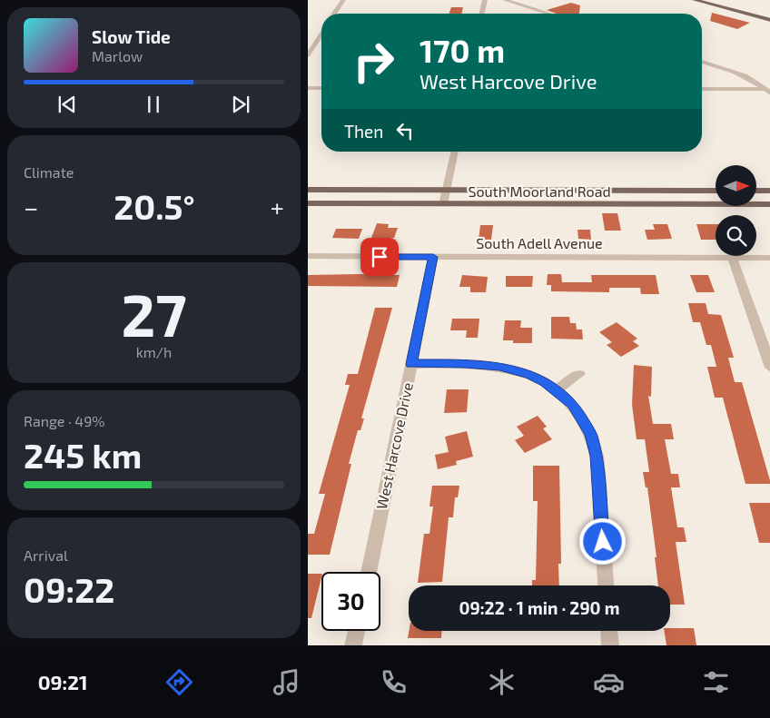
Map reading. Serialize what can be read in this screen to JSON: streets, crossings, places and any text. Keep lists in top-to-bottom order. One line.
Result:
{"streets":{"main road":["South Moorland Road"],"street":["South Adell Avenue","West Harcove Drive"]},"crossings":[["South Adell Avenue","West Harcove Drive"]],"north":"right","page":{"turn":["170 m","West Harcove Drive"],"song":["Slow Tide","Marlow"],"then":"Then","tile":["Climate",["27","km/h"],["Range · 49%","245 km"],["Arrival","09:22"]],"heat":["−","20.5°","+"],"limit":"30","trip":"09:22 · 1 min · 290 m","tabs":"09:21"}}
